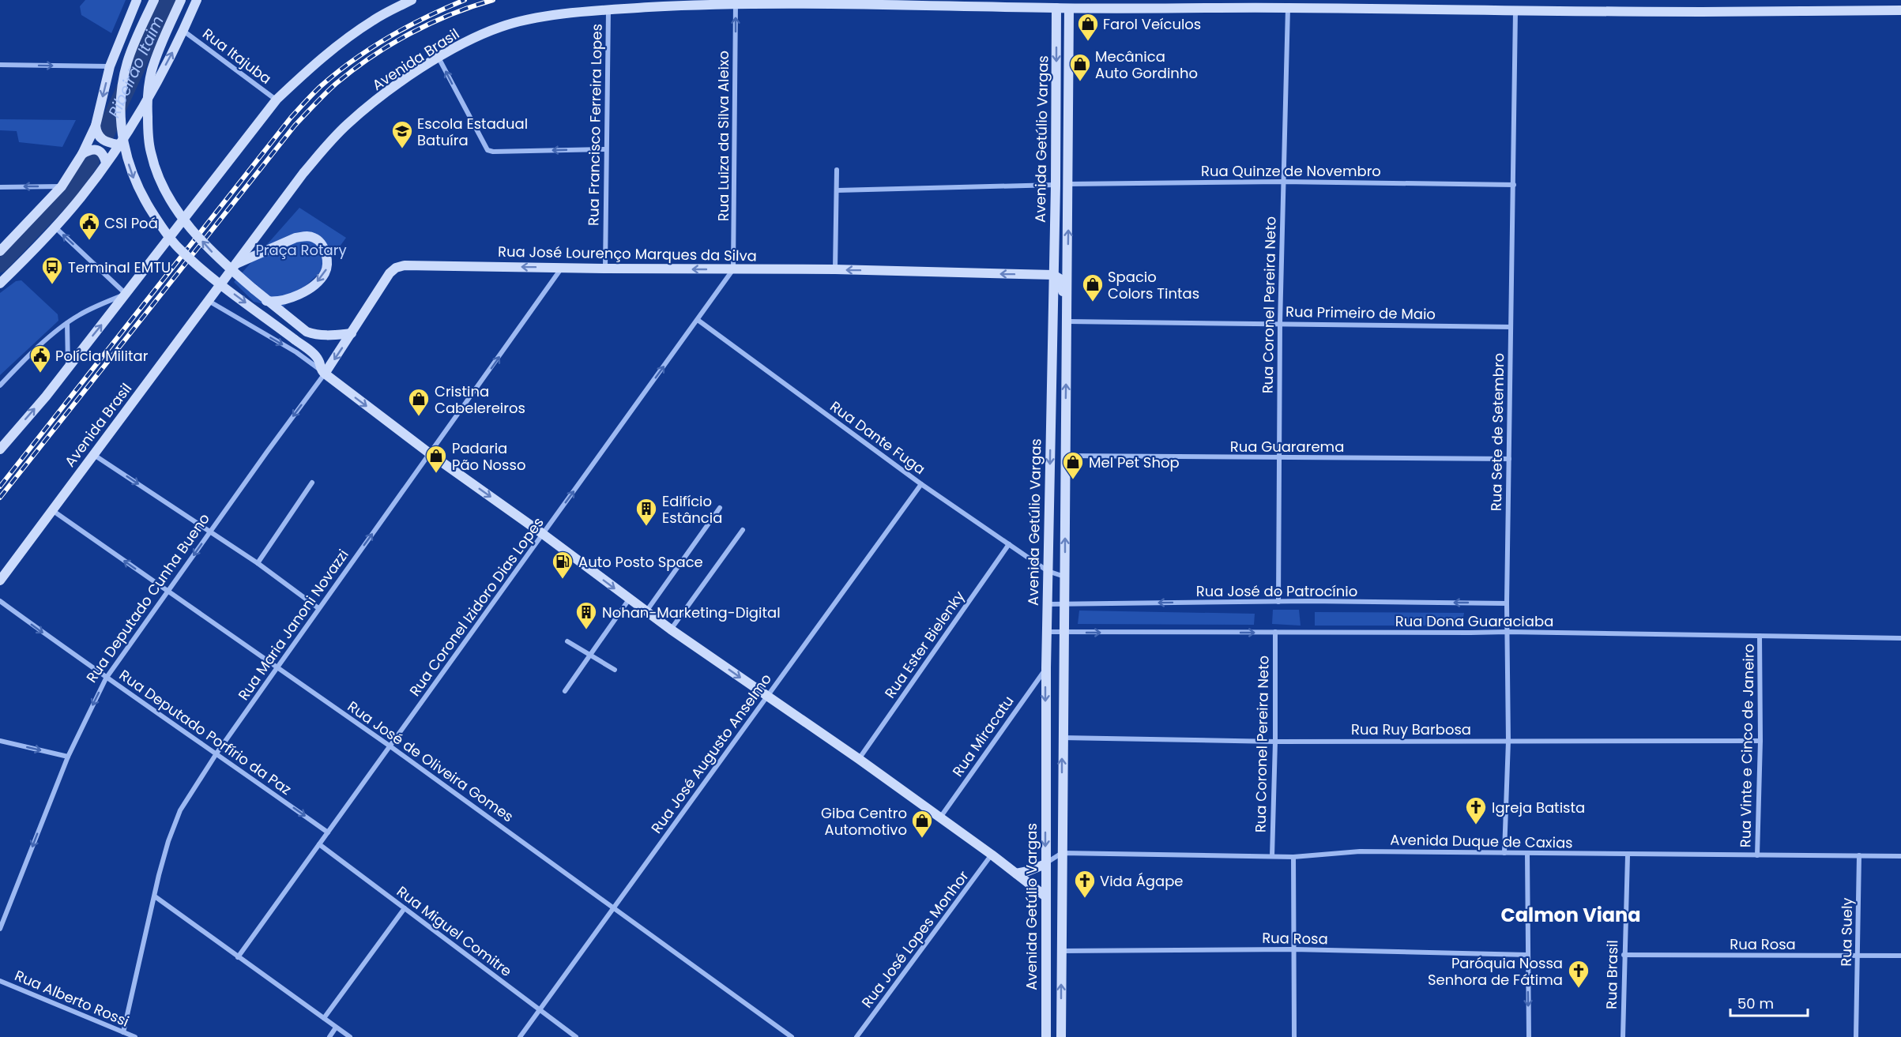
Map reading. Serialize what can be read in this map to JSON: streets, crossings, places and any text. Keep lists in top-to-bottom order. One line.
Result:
{"streets":{"main road":["Avenida Brasil","Avenida Getúlio Vargas","Rua José Lourenço Marques da Silva","Rua Deputado Cunha Bueno"],"street":["Rua Itajuba","Rua Francisco Ferreira Lopes","Rua Luiza da Silva Aleixo","Rua Quinze de Novembro","Rua Coronel Pereira Neto","Rua Primeiro de Maio","Rua Sete de Setembro","Rua Dante Fuga","Rua Guararema","Rua José do Patrocínio","Rua Coronel Izidoro Dias Lopes","Rua Dona Guaraciaba","Rua Maria Janoni Novazzi","Rua Ester Bielenky","Rua Ruy Barbosa","Rua Deputado Porfírio da Paz","Rua Miracatu","Rua Vinte e Cinco de Janeiro","Rua José Augusto Anselmo","Rua José de Oliveira Gomes","Avenida Duque de Caxias","Rua Miguel Comitre","Rua Suely","Rua Rosa","Rua José Lopes Monhor","Rua Brasil","Rua Alberto Rossi"]},"crossings":[["Avenida Brasil","Rua Francisco Ferreira Lopes"],["Avenida Brasil","Rua Luiza da Silva Aleixo"],["Avenida Brasil","Avenida Getúlio Vargas"],["Avenida Brasil","Rua Coronel Pereira Neto"],["Avenida Brasil","Rua Sete de Setembro"],["Avenida Brasil","Rua José de Oliveira Gomes"],["Rua Francisco Ferreira Lopes","Rua José Lourenço Marques da Silva"],["Rua Luiza da Silva Aleixo","Rua José Lourenço Marques da Silva"],["Rua Luiza da Silva Aleixo","Rua Coronel Izidoro Dias Lopes"],["Avenida Getúlio Vargas","Rua Quinze de Novembro"],["Avenida Getúlio Vargas","Rua José Lourenço Marques da Silva"],["Avenida Getúlio Vargas","Rua Primeiro de Maio"],["Avenida Getúlio Vargas","Rua Dante Fuga"],["Avenida Getúlio Vargas","Rua Guararema"],["Avenida Getúlio Vargas","Rua José do Patrocínio"],["Avenida Getúlio Vargas","Rua Dona Guaraciaba"],["Avenida Getúlio Vargas","Rua Ruy Barbosa"],["Avenida Getúlio Vargas","Rua Miracatu"],["Avenida Getúlio Vargas","Avenida Duque de Caxias"],["Avenida Getúlio Vargas","Rua Rosa"],["Rua Quinze de Novembro","Rua Coronel Pereira Neto"],["Rua Quinze de Novembro","Rua Sete de Setembro"],["Rua José Lourenço Marques da Silva","Rua Deputado Cunha Bueno"],["Rua José Lourenço Marques da Silva","Rua Coronel Izidoro Dias Lopes"],["Rua José Lourenço Marques da Silva","Rua Maria Janoni Novazzi"],["Rua Coronel Pereira Neto","Rua Primeiro de Maio"],["Rua Coronel Pereira Neto","Rua Guararema"],["Rua Coronel Pereira Neto","Rua José do Patrocínio"],["Rua Coronel Pereira Neto","Rua Dona Guaraciaba"],["Rua Coronel Pereira Neto","Rua Ruy Barbosa"],["Rua Coronel Pereira Neto","Avenida Duque de Caxias"],["Rua Primeiro de Maio","Rua Sete de Setembro"],["Rua Sete de Setembro","Rua Guararema"],["Rua Sete de Setembro","Rua José do Patrocínio"],["Rua Sete de Setembro","Rua Dona Guaraciaba"],["Rua Sete de Setembro","Rua Ruy Barbosa"],["Rua Sete de Setembro","Avenida Duque de Caxias"],["Rua Dante Fuga","Rua Coronel Izidoro Dias Lopes"],["Rua Dante Fuga","Rua Ester Bielenky"],["Rua Dante Fuga","Rua José Augusto Anselmo"],["Rua Deputado Cunha Bueno","Rua Deputado Porfírio da Paz"],["Rua Deputado Cunha Bueno","Rua José de Oliveira Gomes"],["Rua Coronel Izidoro Dias Lopes","Rua Deputado Porfírio da Paz"],["Rua Coronel Izidoro Dias Lopes","Rua José de Oliveira Gomes"],["Rua Coronel Izidoro Dias Lopes","Rua Miguel Comitre"],["Rua Dona Guaraciaba","Rua Vinte e Cinco de Janeiro"],["Rua Maria Janoni Novazzi","Rua Deputado Porfírio da Paz"],["Rua Maria Janoni Novazzi","Rua José de Oliveira Gomes"],["Rua Maria Janoni Novazzi","Rua Alberto Rossi"],["Rua Ruy Barbosa","Rua Vinte e Cinco de Janeiro"],["Rua Vinte e Cinco de Janeiro","Avenida Duque de Caxias"],["Rua José Augusto Anselmo","Rua José de Oliveira Gomes"],["Rua José Augusto Anselmo","Rua Miguel Comitre"],["Avenida Duque de Caxias","Rua Suely"],["Avenida Duque de Caxias","Rua Brasil"],["Rua Suely","Rua Rosa"],["Rua Rosa","Rua Brasil"]],"one_way":["Rua Luiza da Silva Aleixo","Rua José Lourenço Marques da Silva","Rua José do Patrocínio","Rua Deputado Cunha Bueno","Rua Maria Janoni Novazzi","Rua Deputado Porfírio da Paz"],"districts":["Calmon Viana"],"water":["Ribeirão Itaim"],"parks":["Praça Rotary"],"places":{"shop":["Farol Veículos","Mecânica Auto Gordinho","Spacio Colors Tintas","Cristina Cabelereiros","Padaria Pão Nosso","Mel Pet Shop","Giba Centro Automotivo"],"school or university":["Escola Estadual Batuíra"],"public building":["CSI Poá","Polícia Militar"],"bus stop":["Terminal EMTU"],"building":["Edifício Estância","Nohan-Marketing-Digital"],"fuel station":["Auto Posto Space"],"church":["Igreja Batista","Vida Ágape","Paróquia Nossa Senhora de Fátima"]},"scale_bar":"50 m"}
